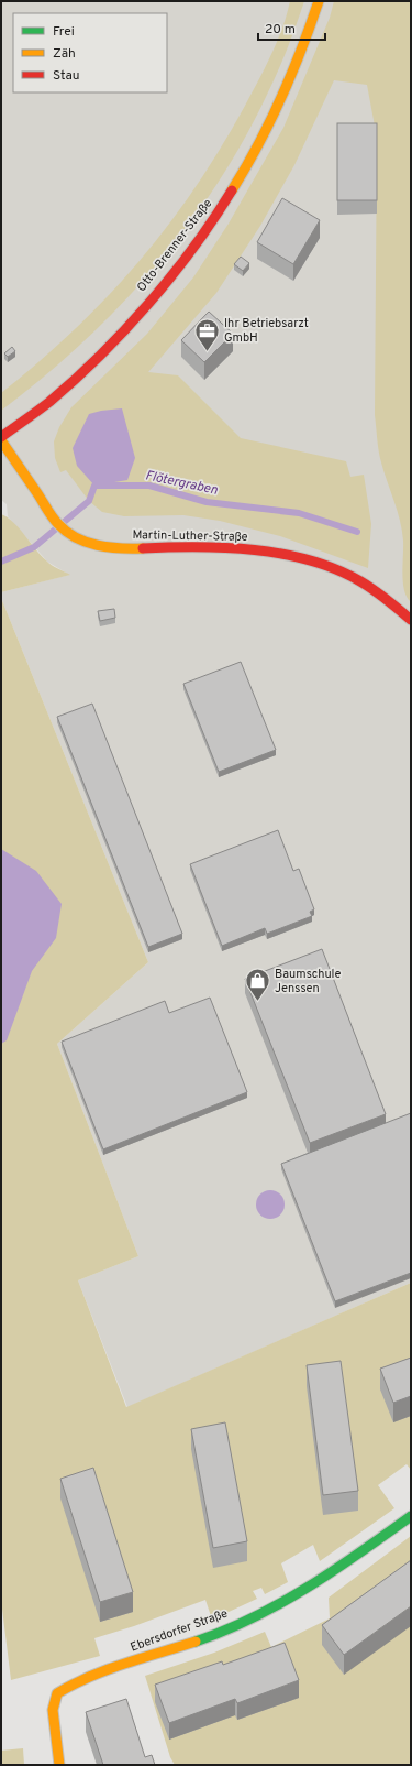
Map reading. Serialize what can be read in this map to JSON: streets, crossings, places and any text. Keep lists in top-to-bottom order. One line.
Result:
{"streets":{"street":["Otto-Brenner-Straße","Martin-Luther-Straße","Ebersdorfer Straße"]},"water":["Flötergraben"],"places":{"office":["Ihr Betriebsarzt GmbH"],"shop":["Baumschule Jenssen"]},"legend":["Frei","Zäh","Stau"],"scale_bar":"20 m"}
